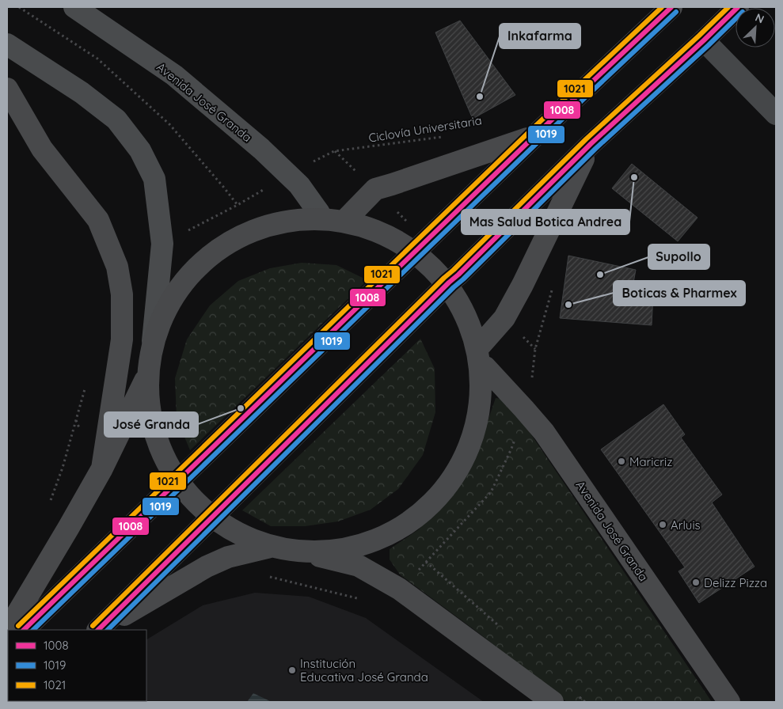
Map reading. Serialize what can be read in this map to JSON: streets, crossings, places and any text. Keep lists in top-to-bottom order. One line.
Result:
{"streets":{"main road":["Avenida José Granda"],"path":["Ciclovía Universitaria"]},"places":["Inkafarma","Mas Salud Botica Andrea","Supollo","Boticas & Pharmex","José Granda","Maricriz","Arluis","Delizz Pizza","Institución Educativa José Granda"],"lines":["transit line 1008","transit line 1021","transit line 1019"],"legend":["1008","1019","1021"],"north":"top right"}
